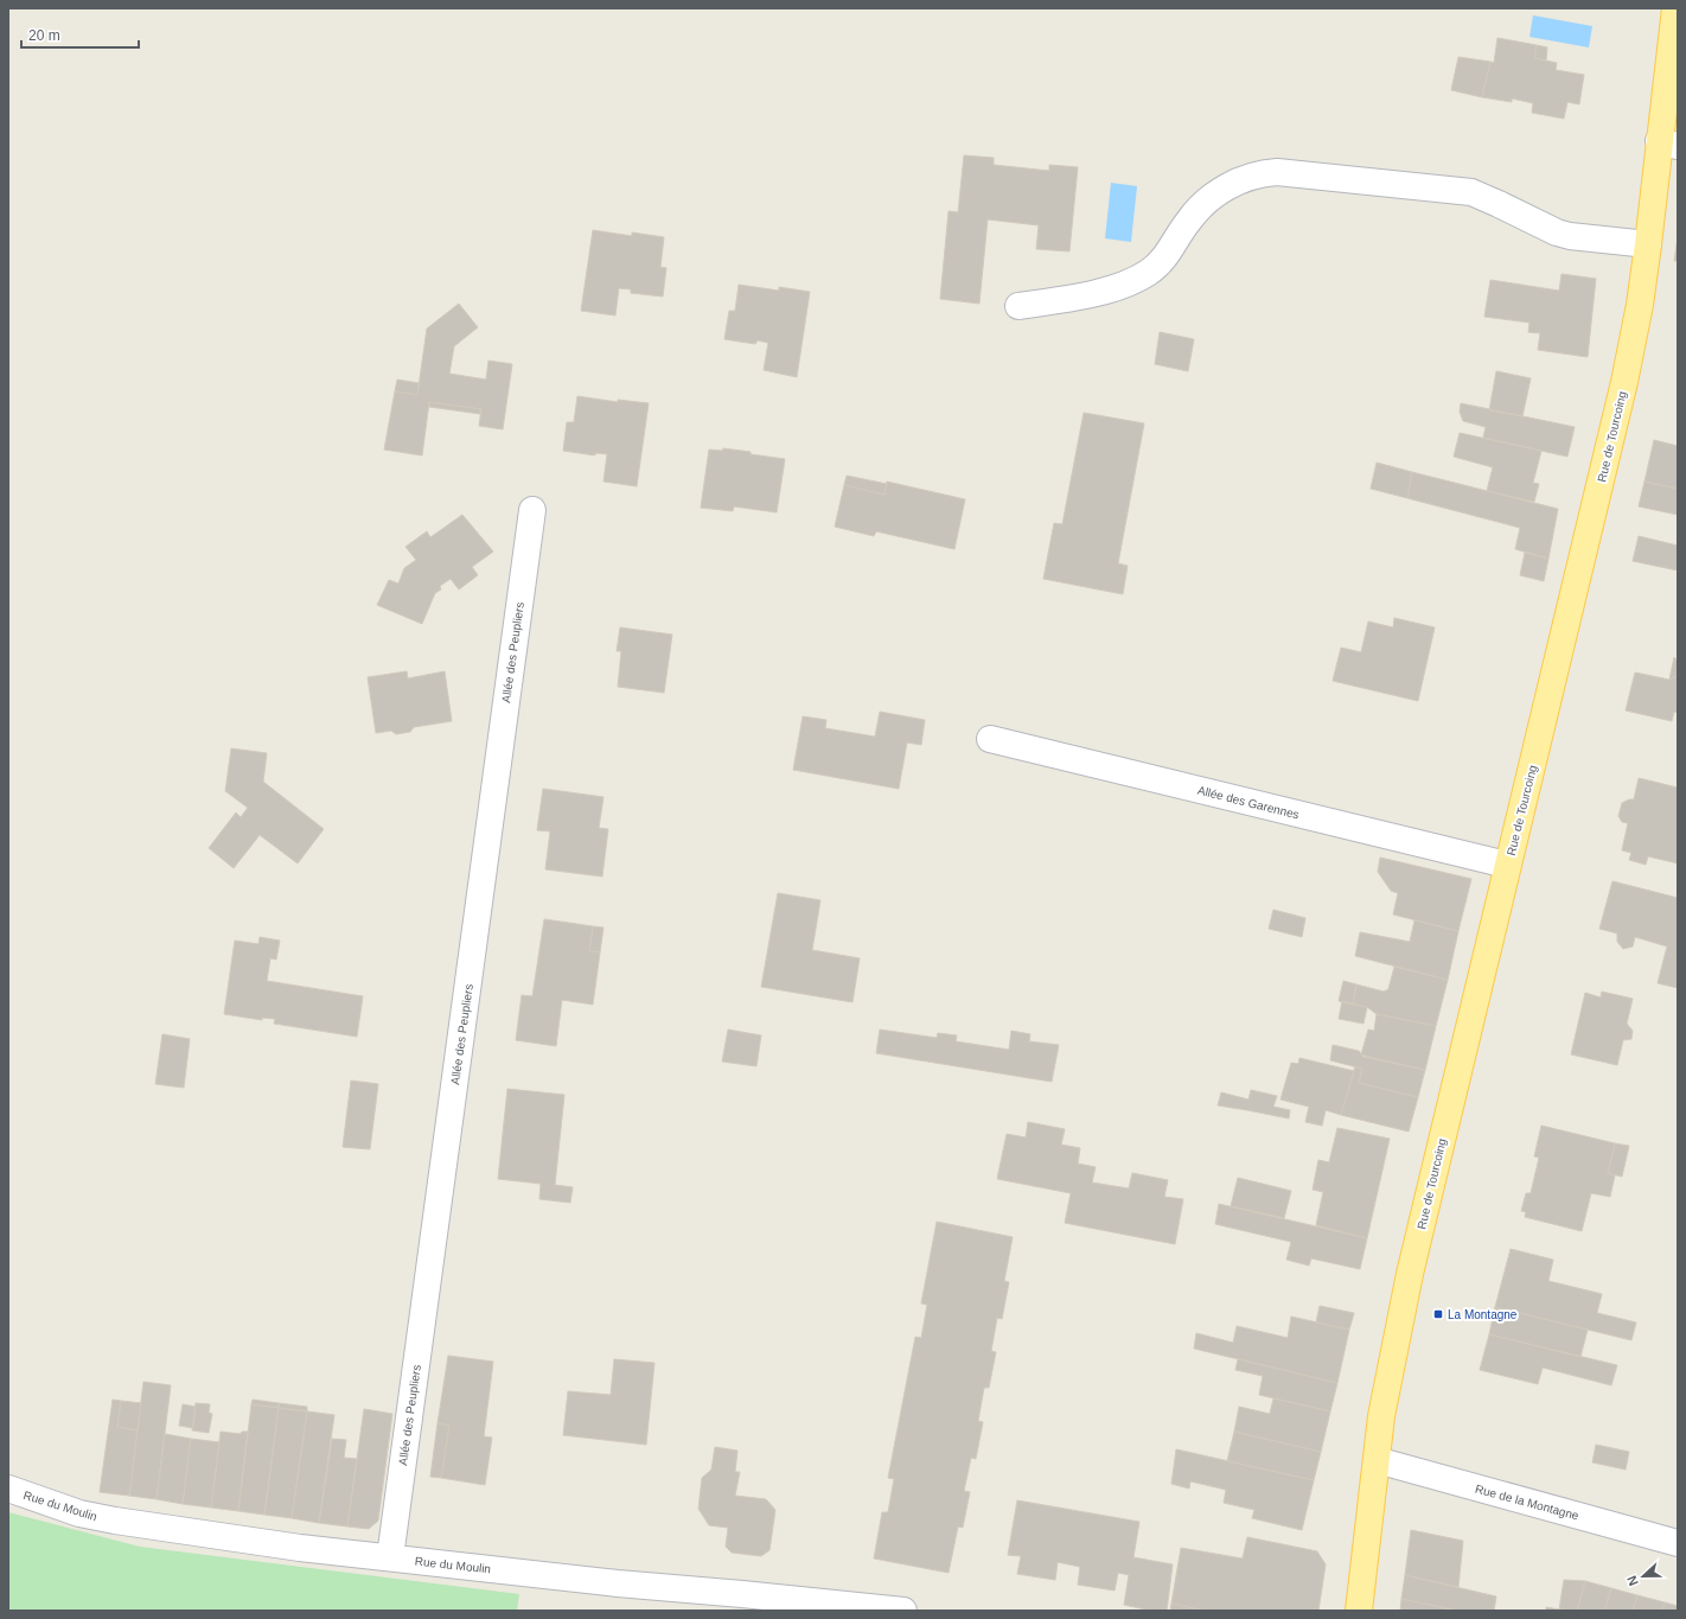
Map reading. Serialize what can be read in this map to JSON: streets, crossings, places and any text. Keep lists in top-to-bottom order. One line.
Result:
{"streets":{"main road":["Rue de Tourcoing"],"street":["Allée des Peupliers","Allée des Garennes","Rue de la Montagne","Rue du Moulin"]},"crossings":[["Rue de Tourcoing","Allée des Garennes"],["Rue de Tourcoing","Rue de la Montagne"],["Allée des Peupliers","Rue du Moulin"]],"places":{"transit":["La Montagne"]},"scale_bar":"20 m","north":"left"}
